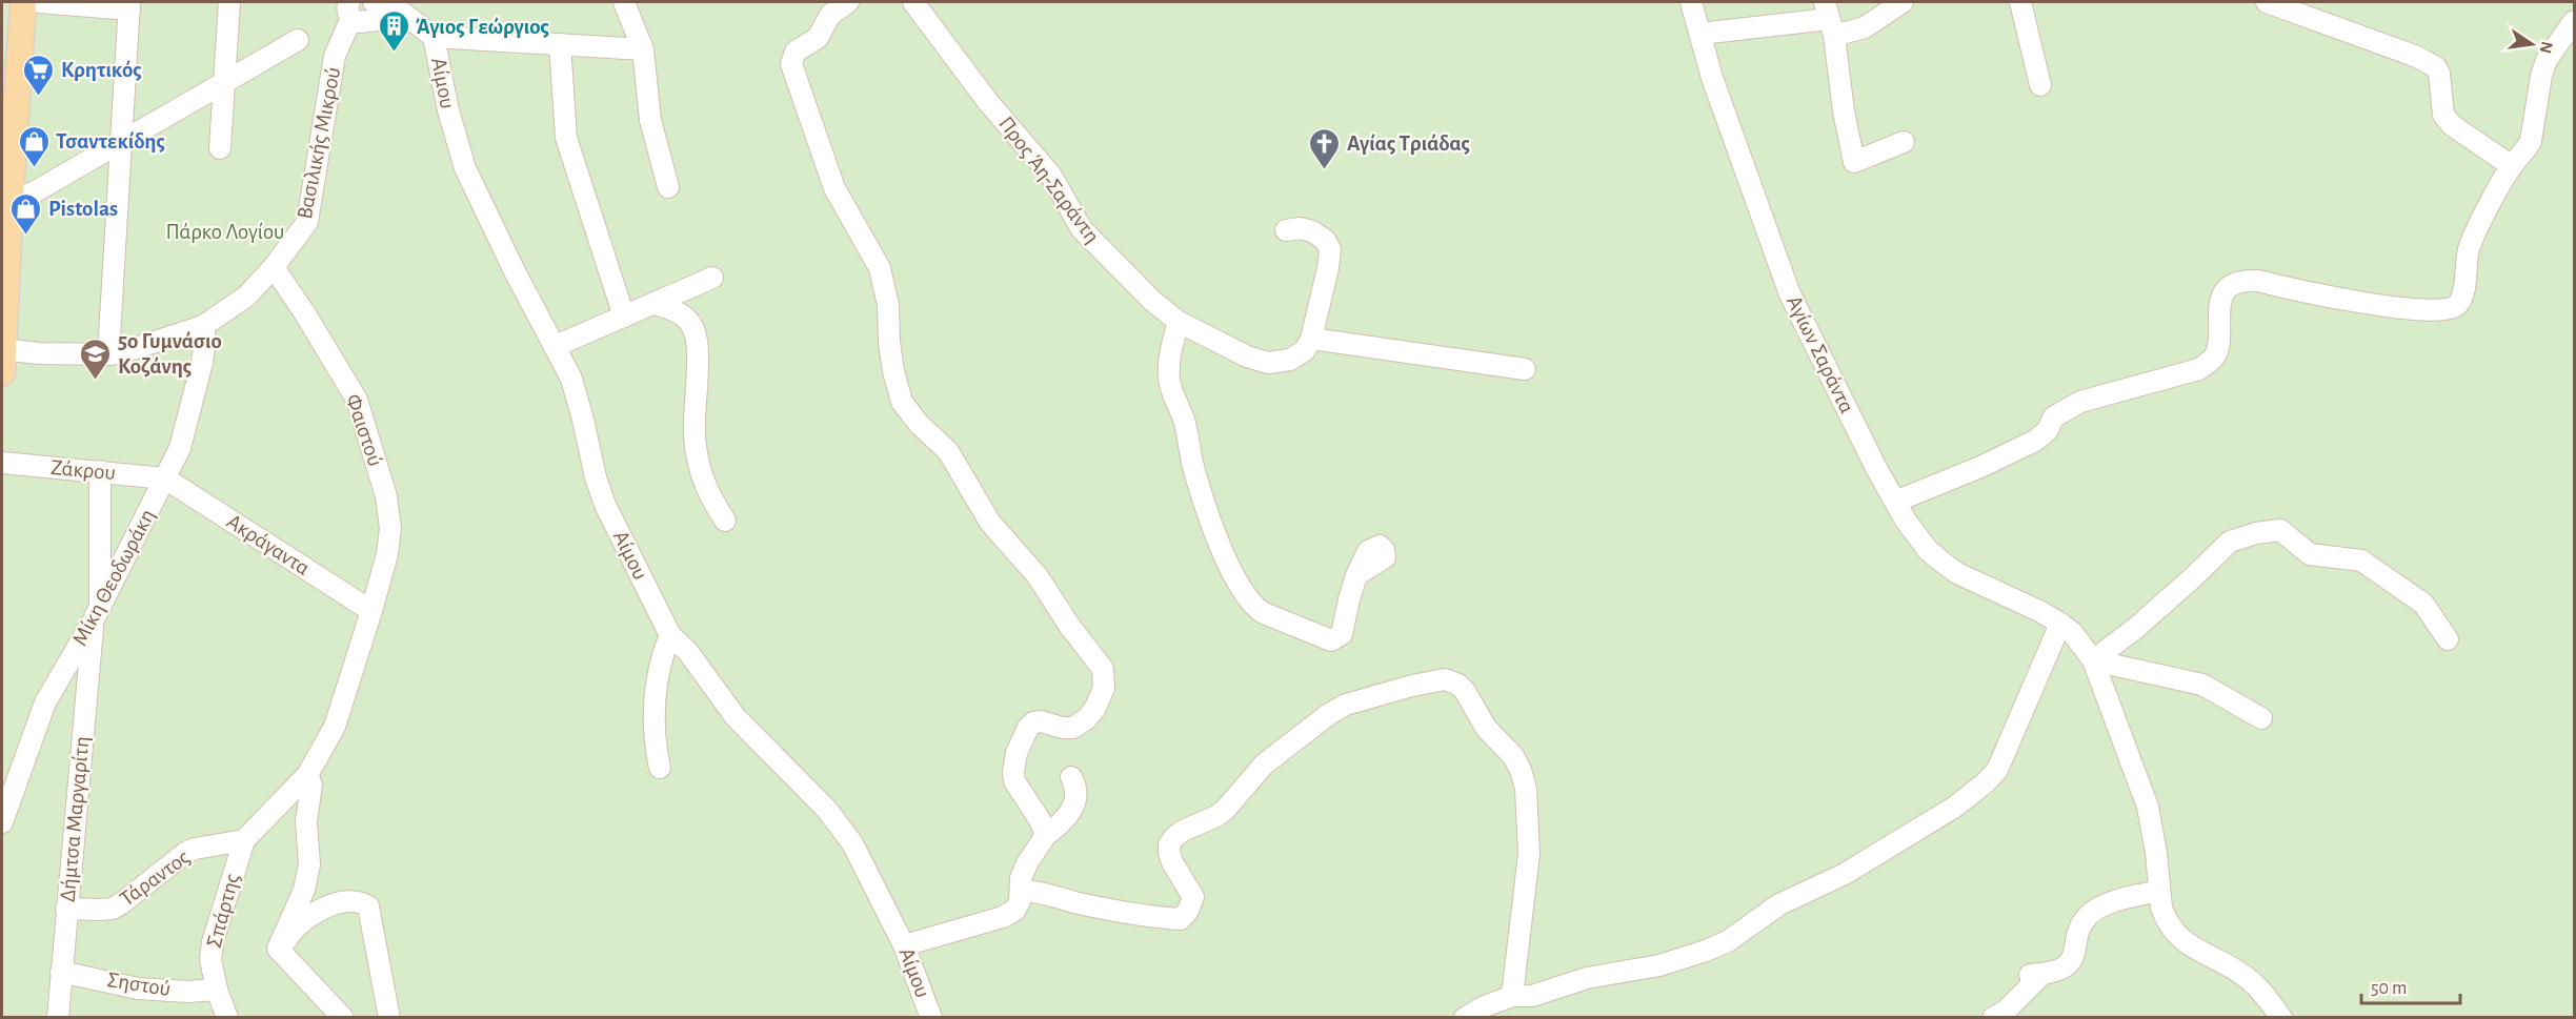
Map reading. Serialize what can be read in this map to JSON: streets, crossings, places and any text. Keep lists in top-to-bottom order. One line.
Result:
{"streets":{"street":["Αίμου","Βασιλικής Μικρού","Προς Άη-Σαράντη","Αγίων Σαράντα","Φαιστού","Ζάκρου","Ακράγαντα","Μίκη Θεοδωράκη","Δήμτσα Μαργαρίτη","Τάραντος","Σπάρτης","Σηστού"]},"crossings":[["Βασιλικής Μικρού","Φαιστού"],["Βασιλικής Μικρού","Μίκη Θεοδωράκη"],["Φαιστού","Ακράγαντα"],["Φαιστού","Τάραντος"],["Φαιστού","Σπάρτης"],["Ζάκρου","Ακράγαντα"],["Ζάκρου","Μίκη Θεοδωράκη"],["Ζάκρου","Δήμτσα Μαργαρίτη"],["Ακράγαντα","Μίκη Θεοδωράκη"],["Μίκη Θεοδωράκη","Δήμτσα Μαργαρίτη"],["Δήμτσα Μαργαρίτη","Τάραντος"],["Δήμτσα Μαργαρίτη","Σηστού"],["Τάραντος","Σπάρτης"],["Σπάρτης","Σηστού"]],"parks":["Πάρκο Λογίου"],"places":{"building":["Άγιος Γεώργιος"],"supermarket":["Κρητικός"],"shop":["Τσαντεκίδης","Pistolas"],"church":["Αγίας Τριάδας"],"school or university":["5o Γυμνάσιο Κοζάνης"]},"scale_bar":"50 m","north":"right"}
